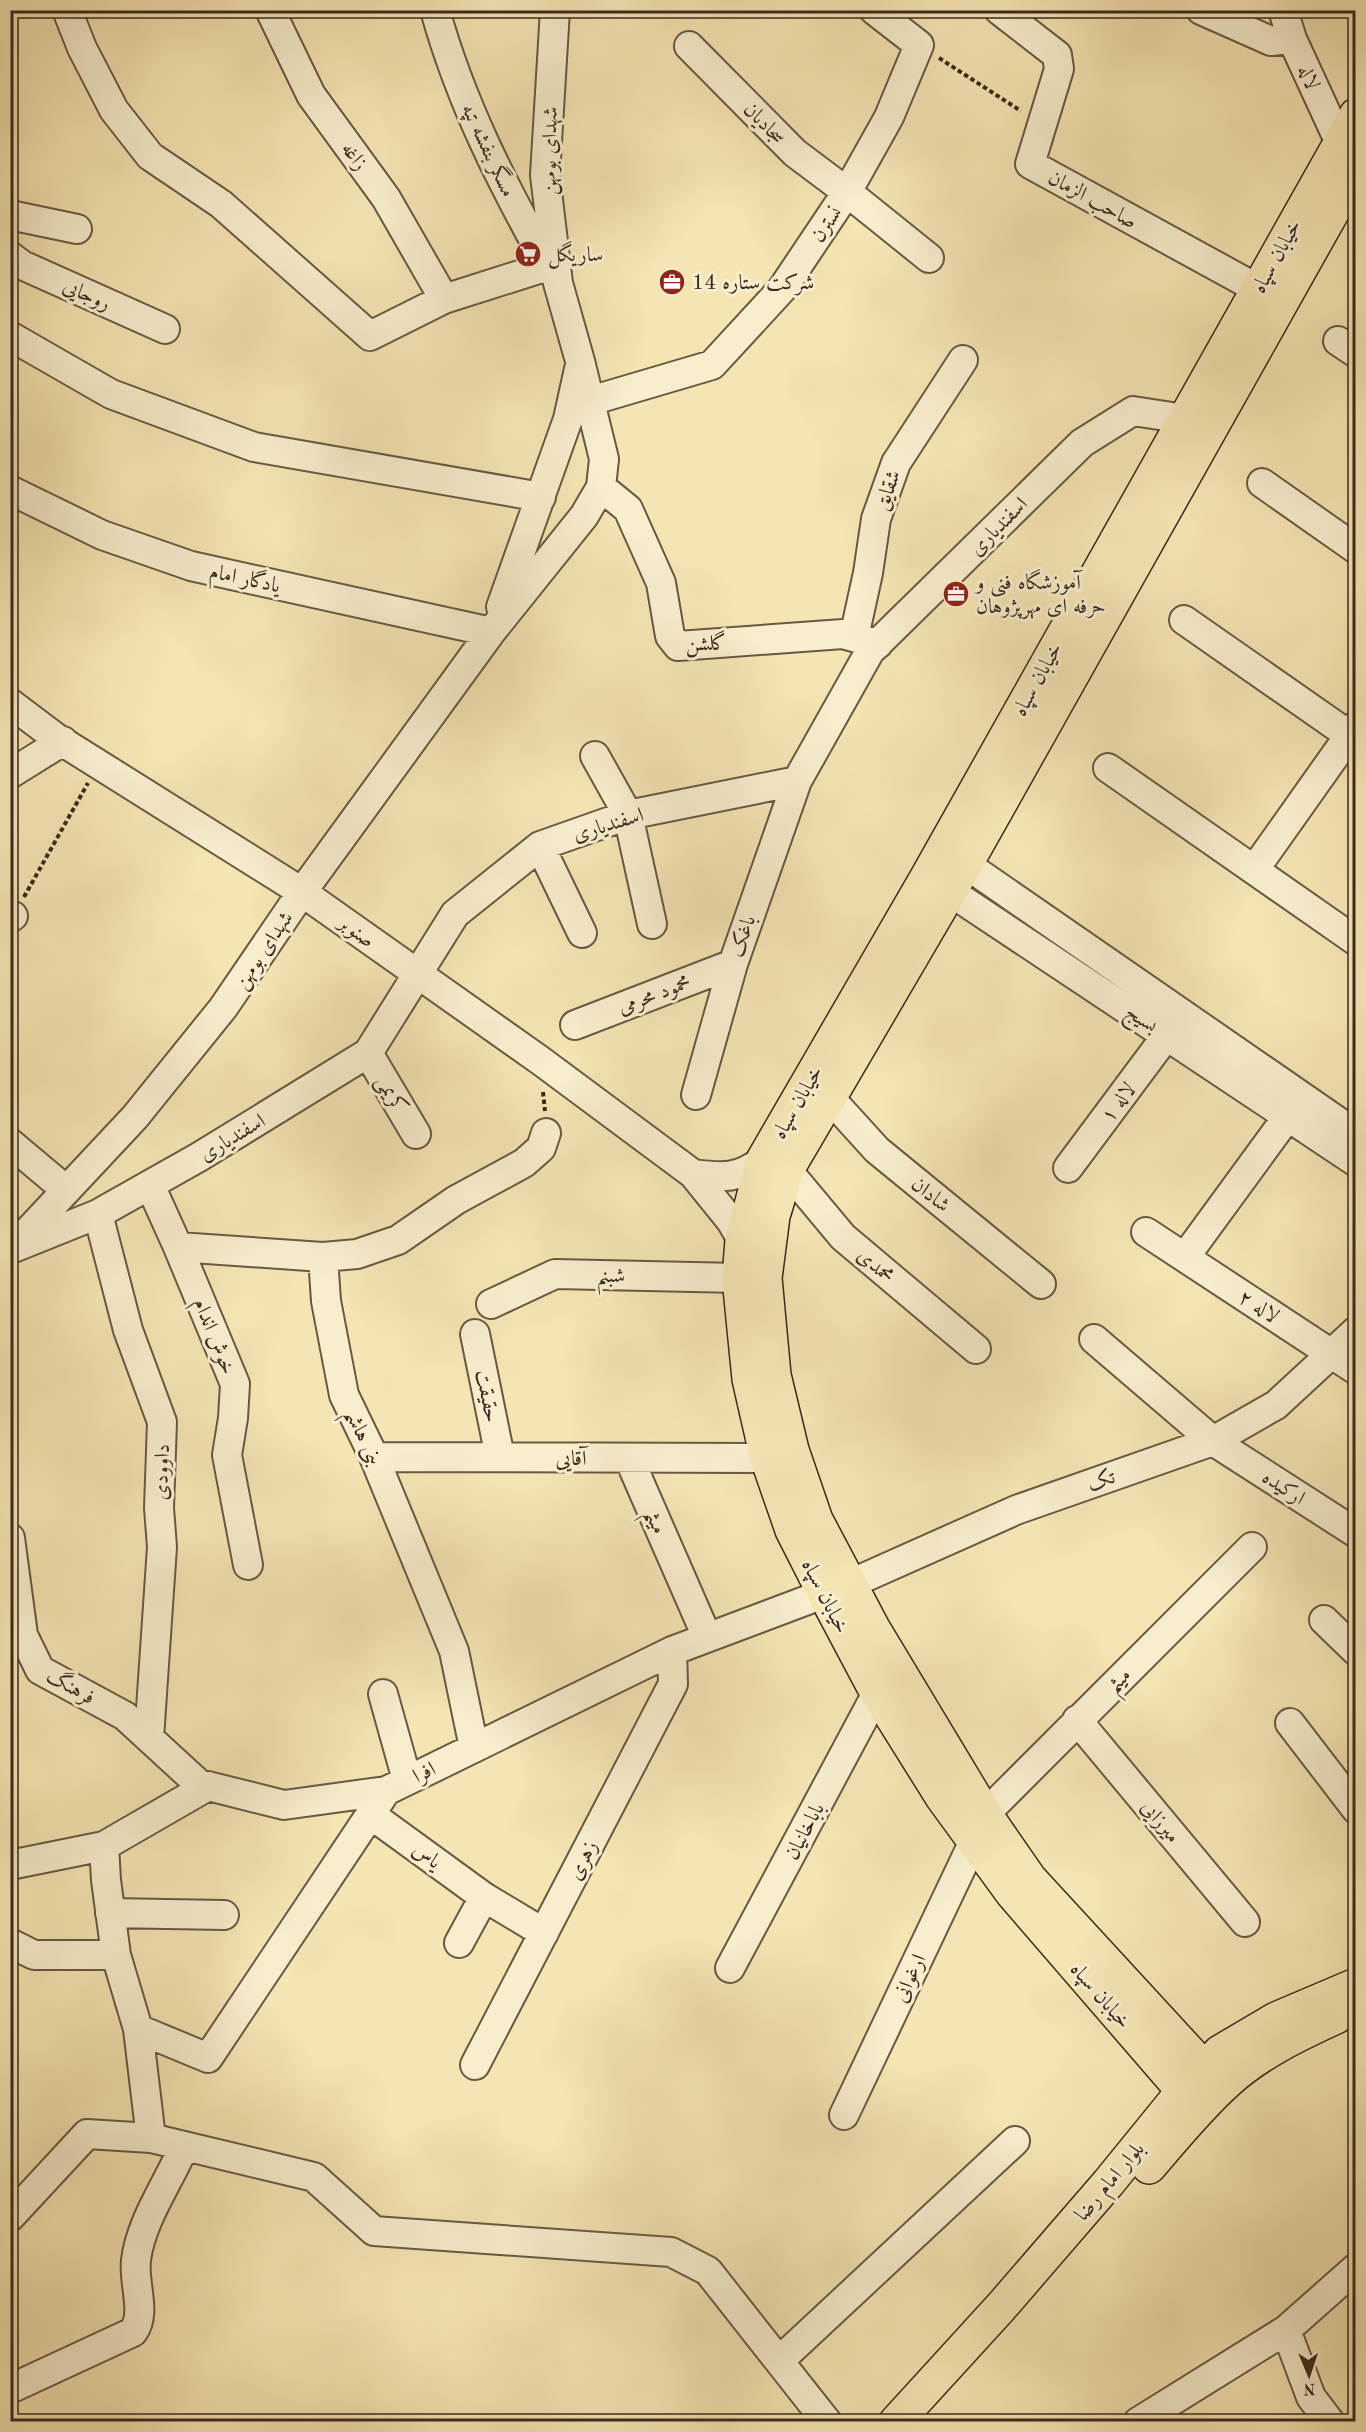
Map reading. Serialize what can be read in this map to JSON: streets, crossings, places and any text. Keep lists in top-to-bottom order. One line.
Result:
{"streets":{"main road":["خیابان سپاه","بلوار امام رضا"],"street":["لاله","سجادیان","مسگر بنفشه تپه","شهدای بومهن","زاغه","صاحب الزمان","نسترن","روجایی","شقایق","اسفندیاری","یادگار امام","گلشن","صنوبر","باغک","محمود محرمی","بسیج","کریمی","لاله ۱","شادان","محمدی","شبنم","لاله ۲","خوش اندام","حقیقت","بنی هاشم","آقایی","داوودی","تک","ارکیده","میثم","فرهنگ","افرا","میرزایی","باباخانیان","یاس","زهری","ارغوانی"]},"crossings":[["لاله","خیابان سپاه"],["سجادیان","نسترن"],["مسگر بنفشه تپه","شهدای بومهن"],["شهدای بومهن","نسترن"],["شهدای بومهن","اسفندیاری"],["شهدای بومهن","یادگار امام"],["شهدای بومهن","گلشن"],["شهدای بومهن","صنوبر"],["صاحب الزمان","خیابان سپاه"],["خیابان سپاه","اسفندیاری"],["خیابان سپاه","صنوبر"],["خیابان سپاه","بسیج"],["خیابان سپاه","شادان"],["خیابان سپاه","محمدی"],["خیابان سپاه","شبنم"],["خیابان سپاه","آقایی"],["خیابان سپاه","تک"],["خیابان سپاه","میثم"],["خیابان سپاه","افرا"],["خیابان سپاه","باباخانیان"],["خیابان سپاه","ارغوانی"],["خیابان سپاه","بلوار امام رضا"],["شقایق","اسفندیاری"],["شقایق","گلشن"],["اسفندیاری","گلشن"],["اسفندیاری","صنوبر"],["اسفندیاری","باغک"],["اسفندیاری","کریمی"],["اسفندیاری","خوش اندام"],["اسفندیاری","داوودی"],["باغک","محمود محرمی"],["بسیج","لاله ۱"],["لاله ۲","تک"],["حقیقت","آقایی"],["بنی هاشم","آقایی"],["بنی هاشم","افرا"],["داوودی","فرهنگ"],["تک","ارکیده"],["تک","افرا"],["میثم","افرا"],["میثم","میرزایی"],["میثم","ارغوانی"],["فرهنگ","افرا"],["افرا","زهری"],["یاس","زهری"]],"places":{"supermarket":["ساریگل"],"office":["شرکت ستاره 14","آموزشگاه فنی و حرفه ای مهرپژوهان"]},"north":"bottom"}
